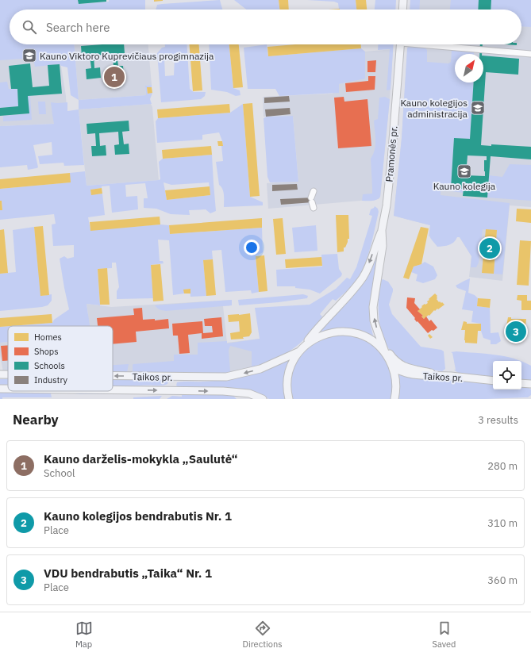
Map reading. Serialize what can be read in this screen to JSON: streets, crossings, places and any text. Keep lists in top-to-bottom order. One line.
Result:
{"streets":{"main road":["Pramonės pr.","Taikos pr."]},"crossings":[["Pramonės pr.","Taikos pr."]],"places":{"school or university":["Kauno Viktoro Kuprevičiaus progimnazija","Kauno kolegijos administracija","Kauno kolegija"]},"legend":["Homes","Shops","Schools","Industry"],"north":"top right","page":{"search":"Search here","pins":["1","2","3"],"heading":["Nearby","3 results"],"list":[{"mark":"1","name":"Kauno darželis-mokykla „Saulutė“","note":"School","value":"280 m"},{"mark":"2","name":"Kauno kolegijos bendrabutis Nr. 1","note":"Place","value":"310 m"},{"mark":"3","name":"VDU bendrabutis „Taika“ Nr. 1","note":"Place","value":"360 m"}],"nav":["Map","Directions","Saved"]}}
